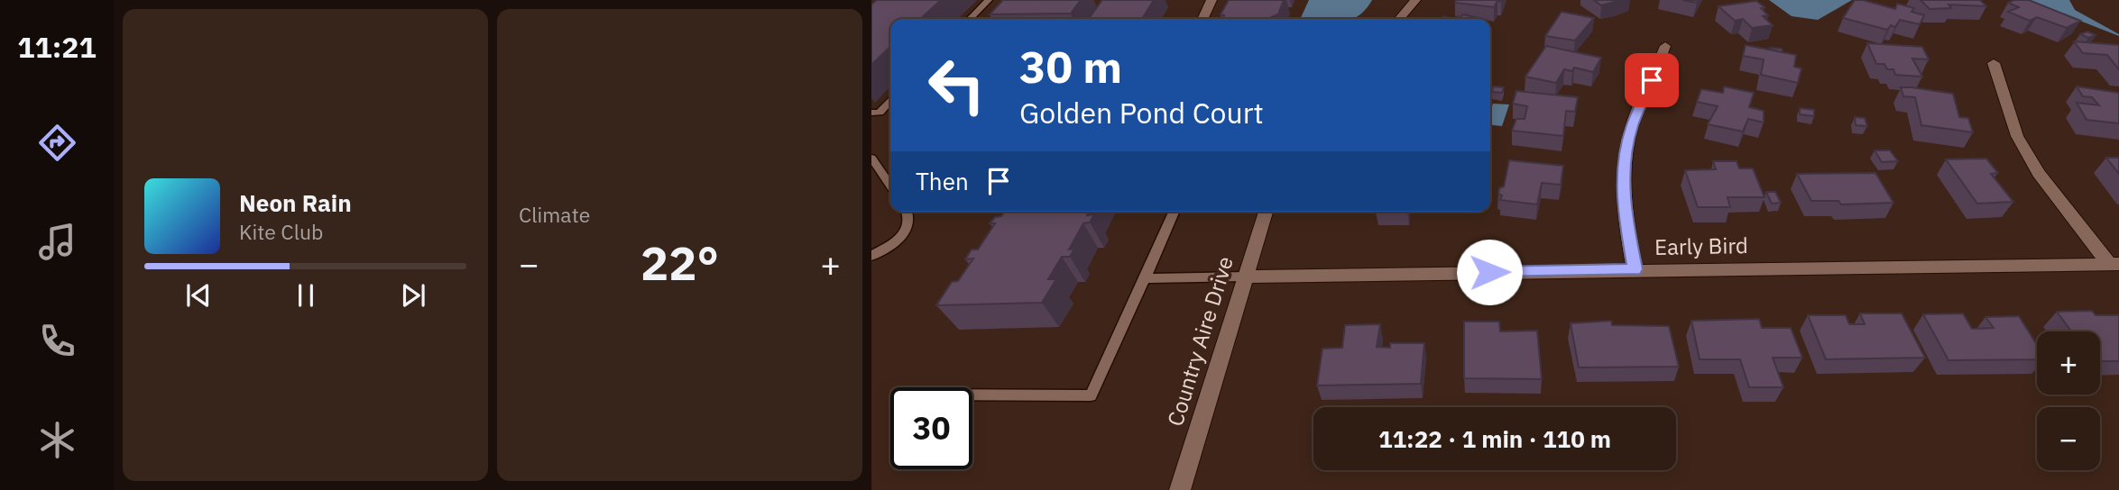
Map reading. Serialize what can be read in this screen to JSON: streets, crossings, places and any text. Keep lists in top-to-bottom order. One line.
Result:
{"streets":{"street":["Early Bird","Country Aire Drive"]},"crossings":[["Early Bird","Country Aire Drive"]],"page":{"tabs":"11:21","tile":"Climate","turn":["30 m","Golden Pond Court"],"then":"Then","song":["Neon Rain","Kite Club"],"heat":["−","22°","+"],"map_buttons":["+","−"],"limit":"30","trip":"11:22 · 1 min · 110 m"}}
